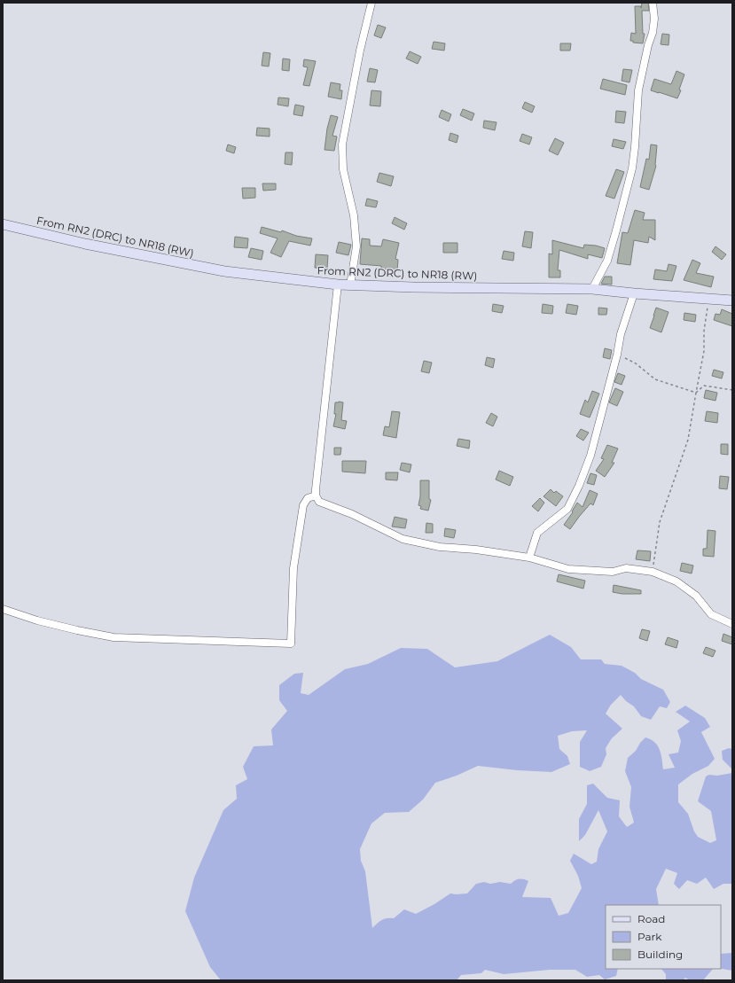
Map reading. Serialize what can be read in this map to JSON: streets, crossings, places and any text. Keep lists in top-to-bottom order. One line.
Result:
{"streets":{"main road":["From RN2 (DRC) to NR18 (RW)"]},"legend":["Road","Park","Building"]}
